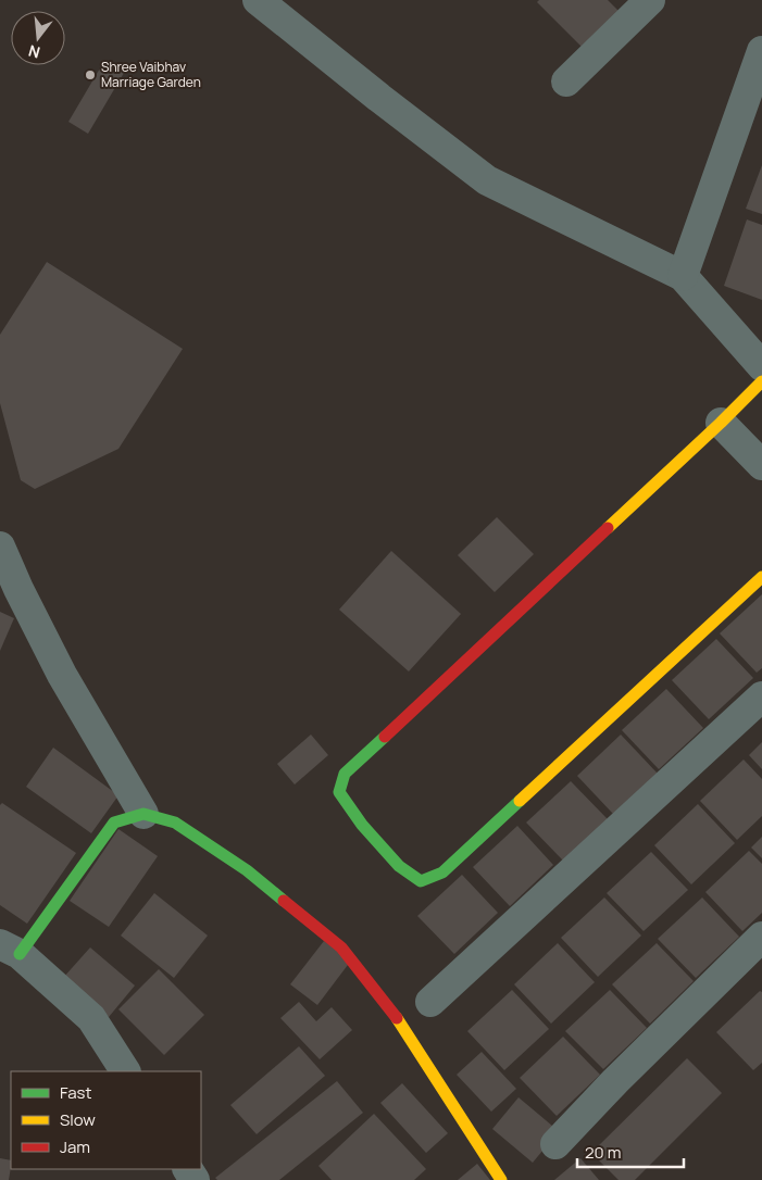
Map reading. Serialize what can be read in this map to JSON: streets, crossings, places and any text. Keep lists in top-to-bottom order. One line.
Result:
{"places":["Shree Vaibhav Marriage Garden"],"legend":["Fast","Slow","Jam"],"scale_bar":"20 m","north":"bottom"}
